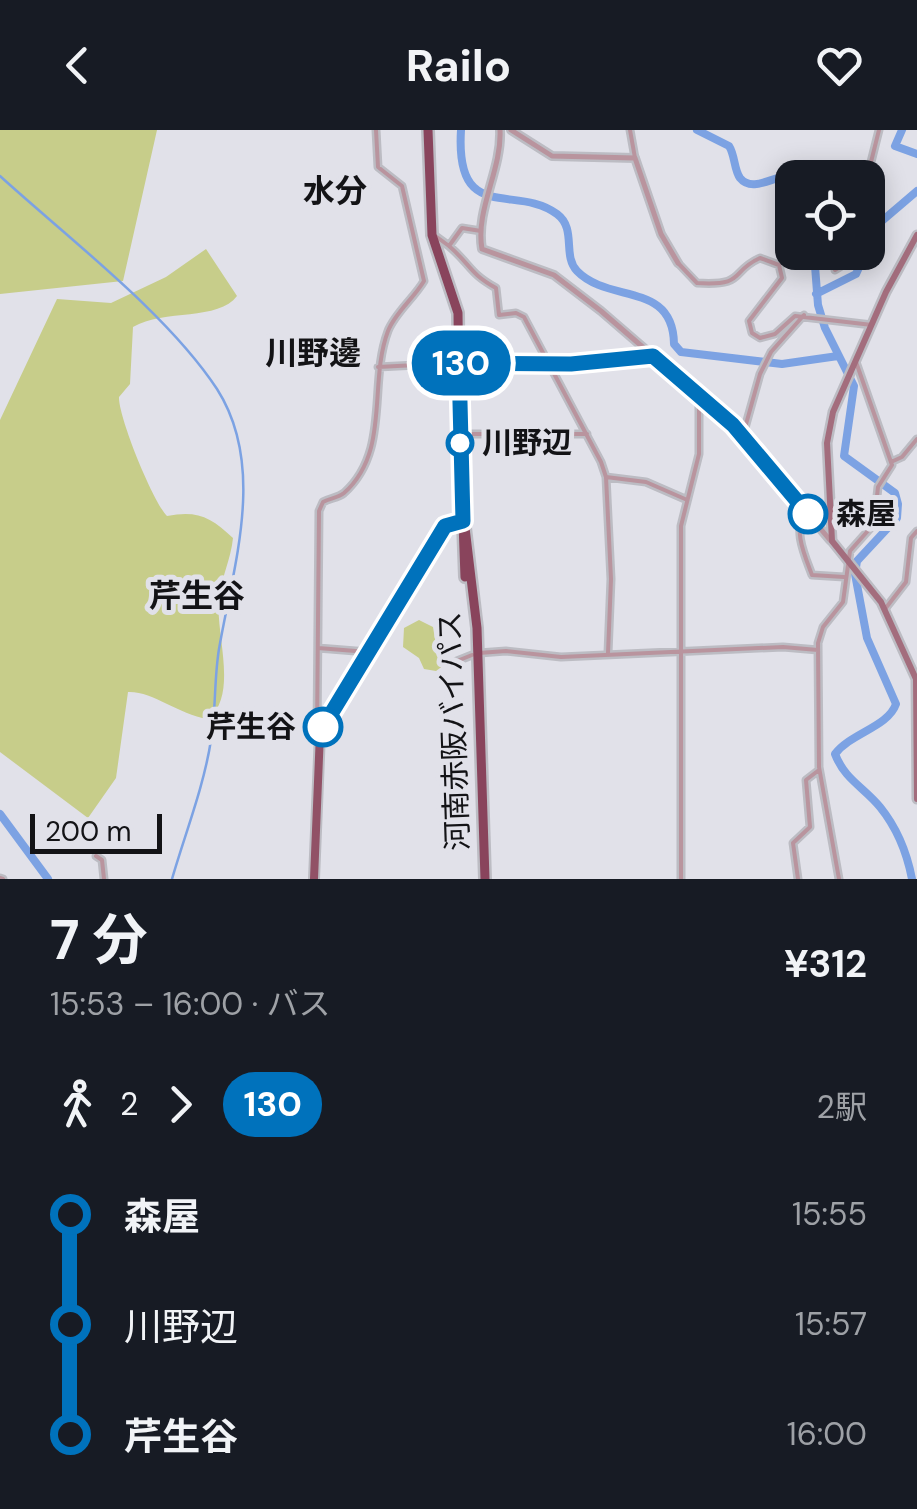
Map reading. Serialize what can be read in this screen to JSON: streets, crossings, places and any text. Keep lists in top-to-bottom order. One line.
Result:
{"streets":{"highway":["河南赤阪バイパス"]},"districts":["水分","川野邊","芹生谷"],"places":["川野辺","森屋","芹生谷"],"lines":["bus line 130"],"scale_bar":"200 m","page":{"header":"Railo","on_map":"130","scale":"200 m","heading":["7 分","15:53 – 16:00 · バス","¥312"],"legs":["2","130","2駅"],"list":[{"name":"森屋","value":"15:55"},{"name":"川野辺","value":"15:57"},{"name":"芹生谷","value":"16:00"}]}}
